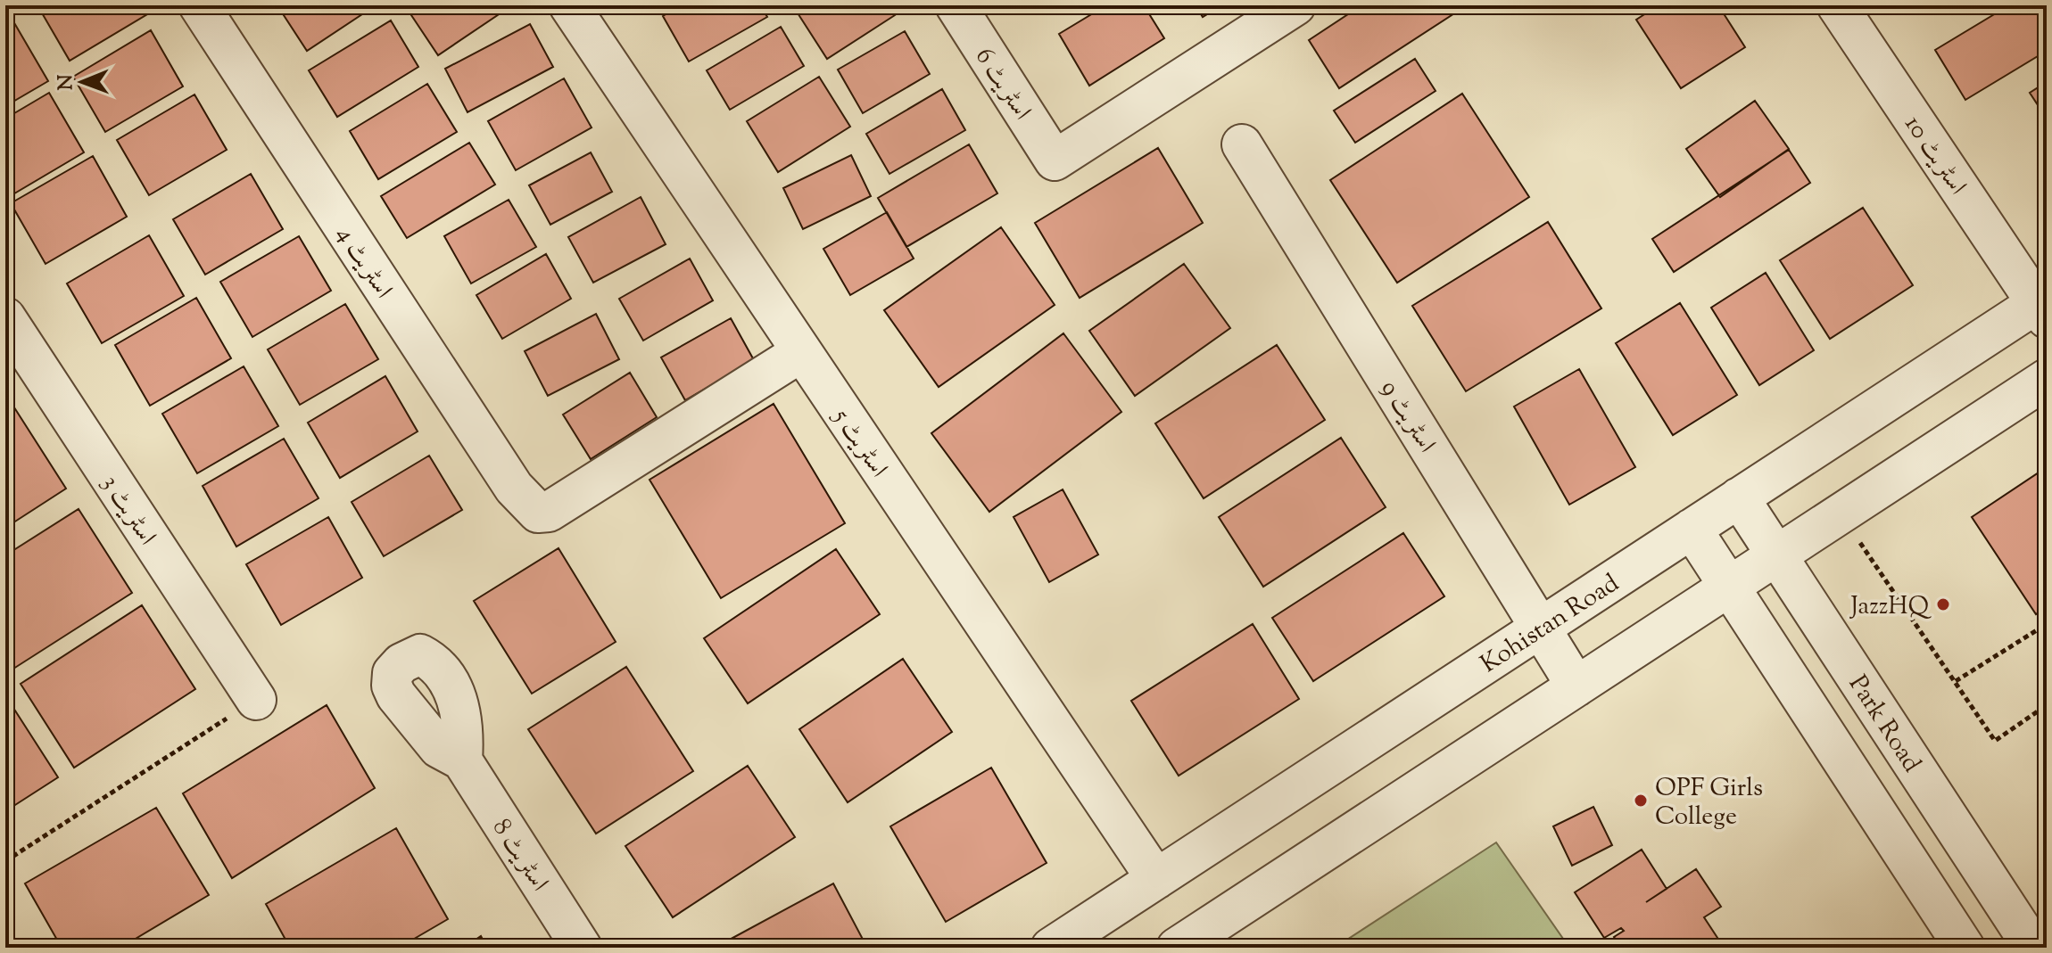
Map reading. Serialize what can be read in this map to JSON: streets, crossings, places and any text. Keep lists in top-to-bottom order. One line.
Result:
{"streets":{"street":["اسٹریٹ 6","اسٹریٹ 10","اسٹریٹ 4","اسٹریٹ 9","اسٹریٹ 5","اسٹریٹ 3","Kohistan Road","Park Road","اسٹریٹ 8"]},"crossings":[["اسٹریٹ 10","Kohistan Road"],["اسٹریٹ 4","اسٹریٹ 5"],["اسٹریٹ 9","Kohistan Road"],["اسٹریٹ 5","Kohistan Road"],["Kohistan Road","Park Road"]],"places":["JazzHQ","OPF Girls College"],"north":"left"}
